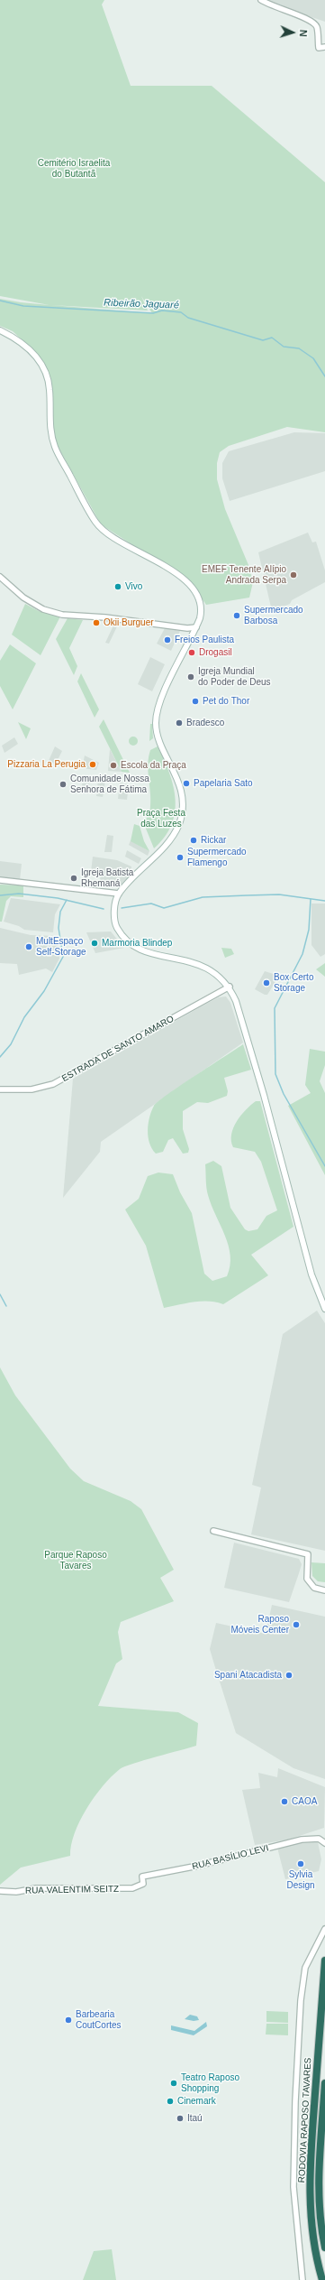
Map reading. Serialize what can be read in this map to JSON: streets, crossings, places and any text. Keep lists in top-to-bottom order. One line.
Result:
{"streets":{"highway":["RODOVIA RAPOSO TAVARES"],"street":["ESTRADA DE SANTO AMARO","RUA BASÍLIO LEVI","RUA VALENTIM SEITZ"]},"crossings":[["RUA BASÍLIO LEVI","RUA VALENTIM SEITZ"]],"water":["Ribeirão Jaguaré"],"parks":["Cemitério Israelita do Butantã","Praça Festa das Luzes","Parque Raposo Tavares"],"places":["EMEF Tenente Alípio Andrada Serpa","Vivo","Supermercado Barbosa","Okii Burguer","Freios Paulista","Drogasil","Igreja Mundial do Poder de Deus","Pet do Thor","Bradesco","Pizzaria La Perugia","Escola da Praça","Papelaria Sato","Comunidade Nossa Senhora de Fátima","Rickar","Supermercado Flamengo","Igreja Batista Rhemaná","Marmoria Blindep","MultEspaço Self-Storage","Box Certo Storage","Raposo Móveis Center","Spani Atacadista","CAOA","Sylvia Design","Barbearia CoutCortes","Teatro Raposo Shopping","Cinemark","Itaú"],"north":"right"}
